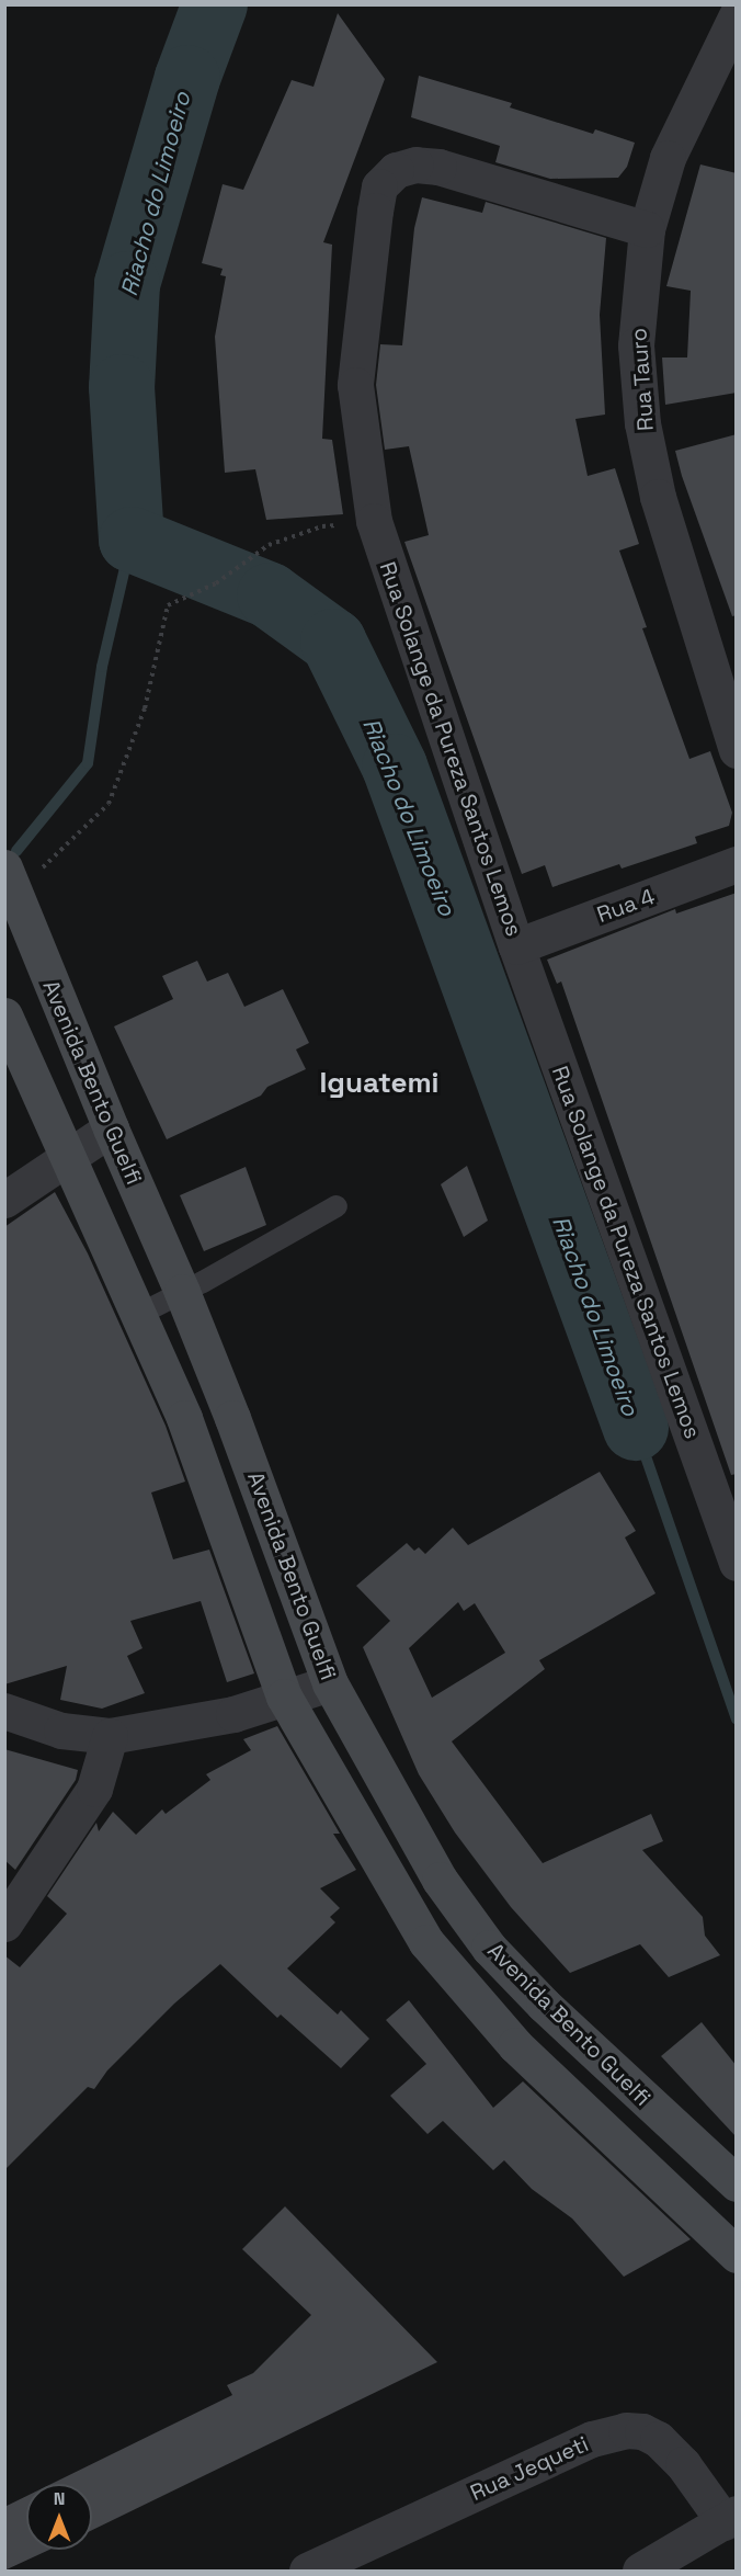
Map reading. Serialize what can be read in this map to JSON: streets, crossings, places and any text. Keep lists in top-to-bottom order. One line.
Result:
{"streets":{"main road":["Avenida Bento Guelfi"],"street":["Rua Tauro","Rua Solange da Pureza Santos Lemos","Rua 4","Rua Jequeti"]},"crossings":[["Rua Tauro","Rua Solange da Pureza Santos Lemos"],["Rua Solange da Pureza Santos Lemos","Rua 4"]],"districts":["Iguatemi"],"water":["Riacho do Limoeiro"],"north":"top"}
